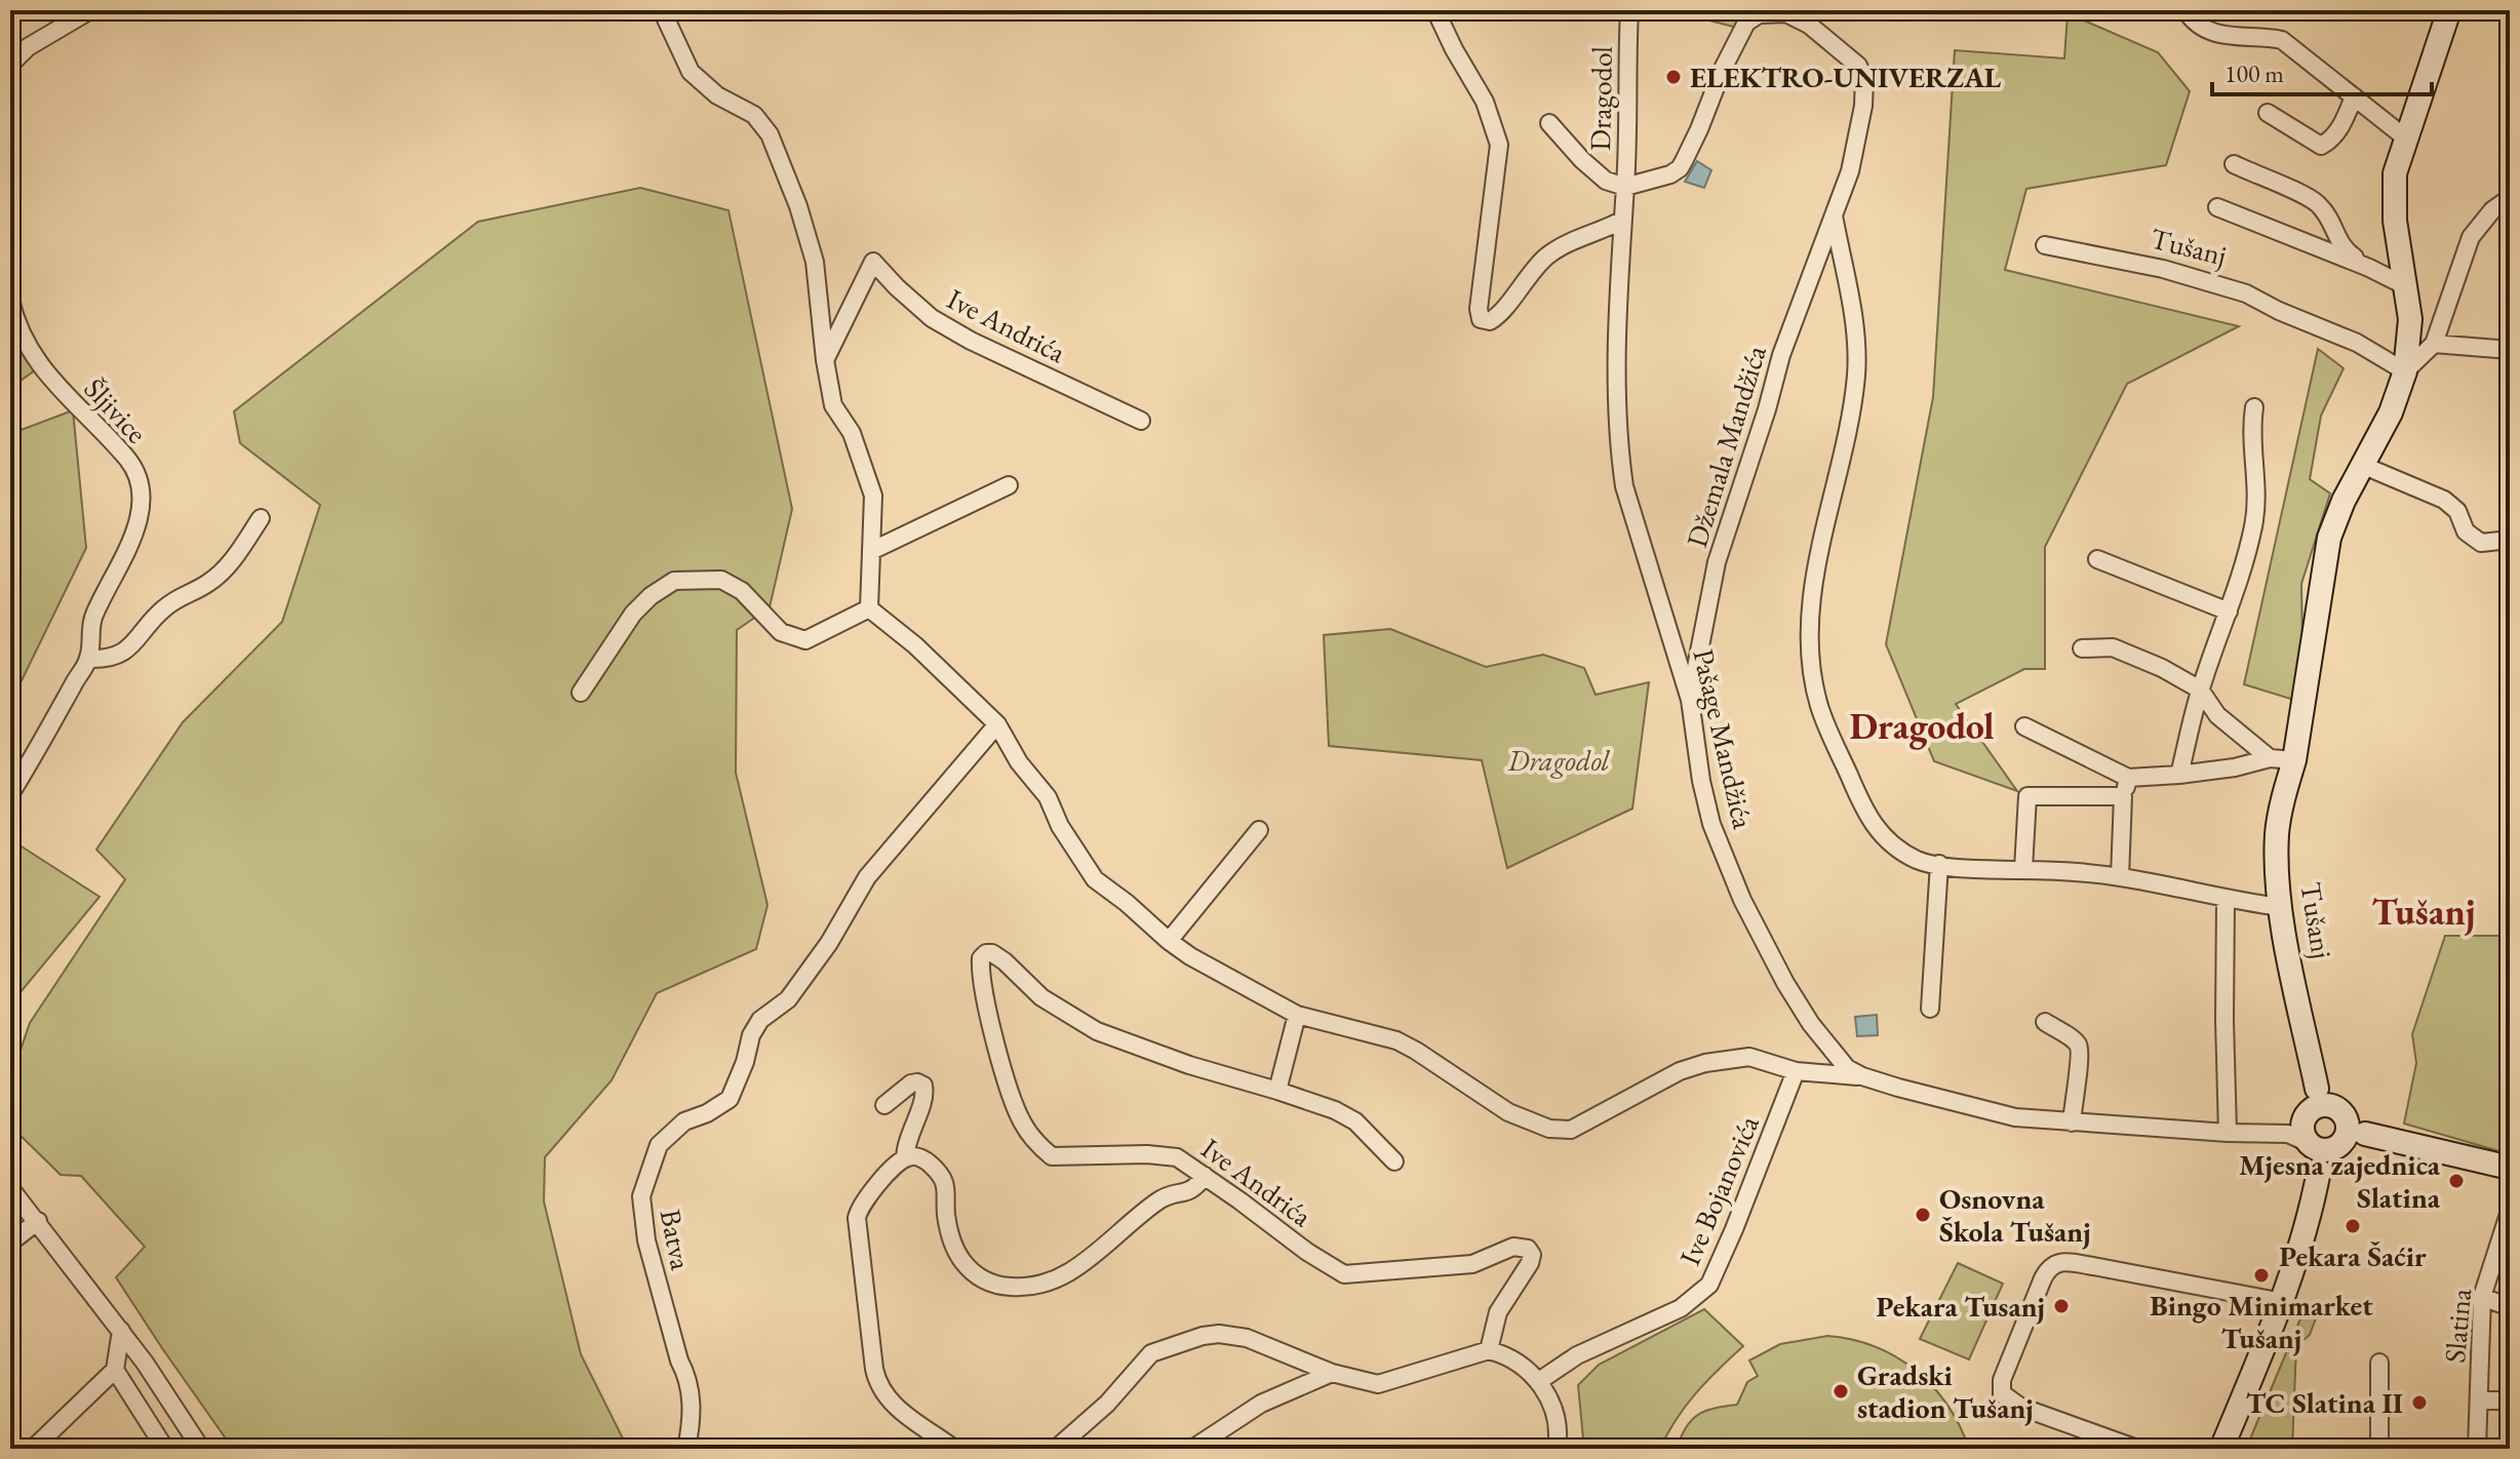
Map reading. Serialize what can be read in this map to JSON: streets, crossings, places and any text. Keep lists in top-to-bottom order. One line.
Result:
{"streets":{"street":["Dragodol","Tušanj","Ive Andrića","Šljivice","Džemala Mandžića","Pašage Mandžića","Ive Bojanovića","Batva","Slatina"]},"crossings":[["Dragodol","Džemala Mandžića"],["Dragodol","Pašage Mandžića"],["Tušanj","Pašage Mandžića"],["Džemala Mandžića","Pašage Mandžića"]],"districts":["Dragodol","Tušanj"],"parks":["Dragodol"],"places":["ELEKTRO-UNIVERZAL","Mjesna zajednica Slatina","Osnovna Škola Tušanj","Pekara Šaćir","Bingo Minimarket Tušanj","Pekara Tusanj","Gradski stadion Tušanj","TC Slatina II"],"scale_bar":"100 m"}
